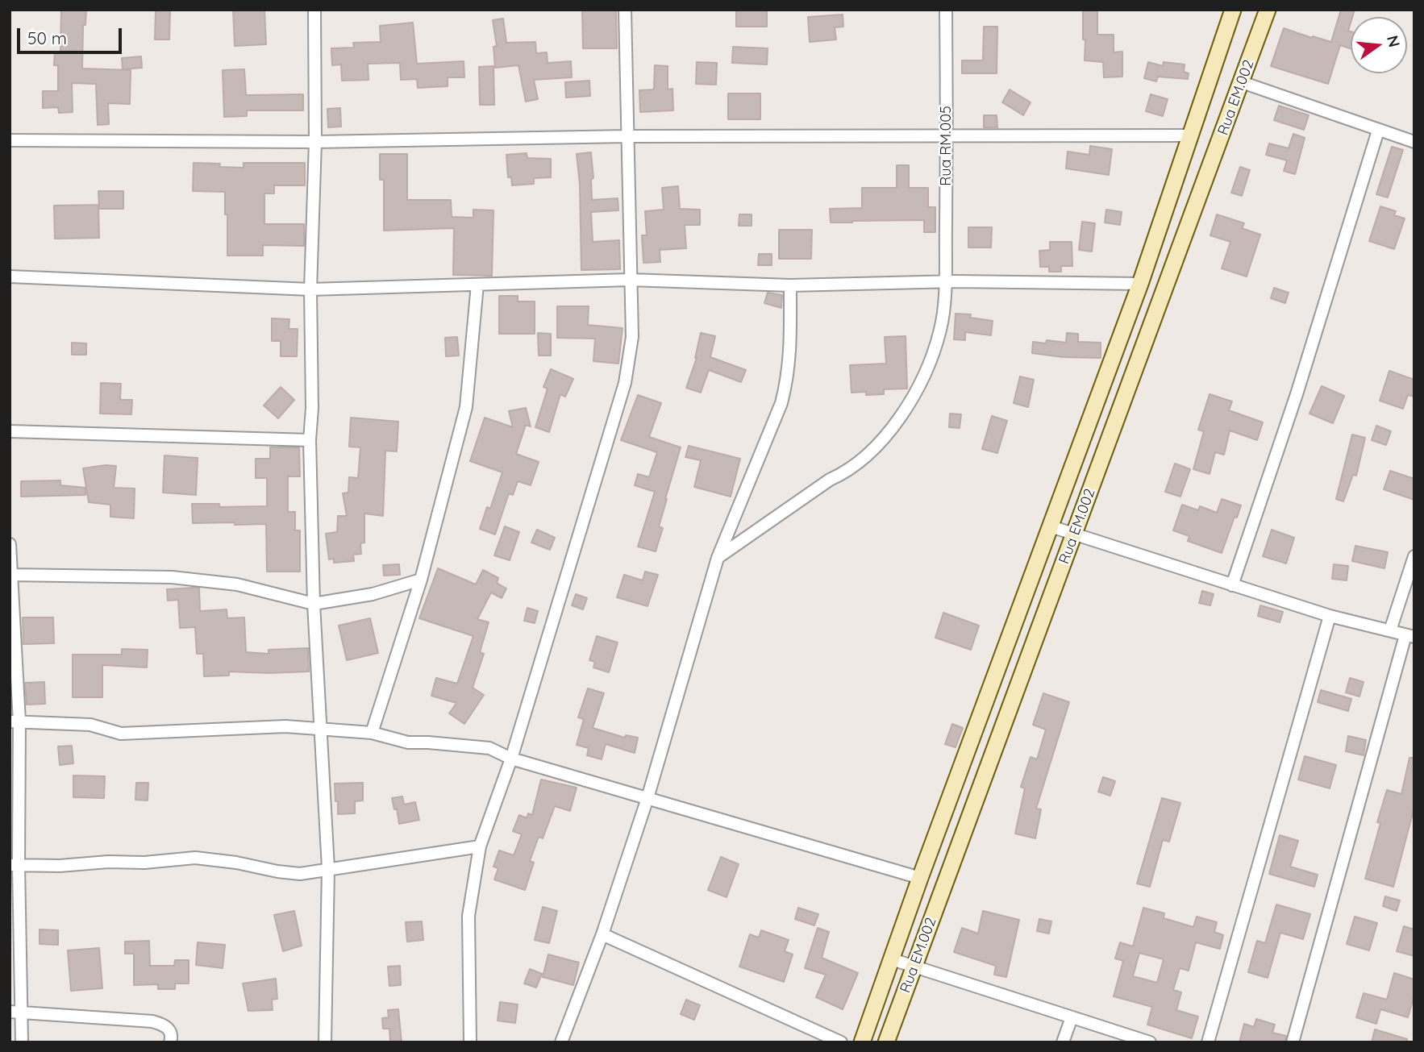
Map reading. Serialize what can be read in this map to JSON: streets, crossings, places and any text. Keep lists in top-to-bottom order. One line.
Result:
{"streets":{"street":["Rua EM.002","Rua RM.005"]},"scale_bar":"50 m","north":"right"}
